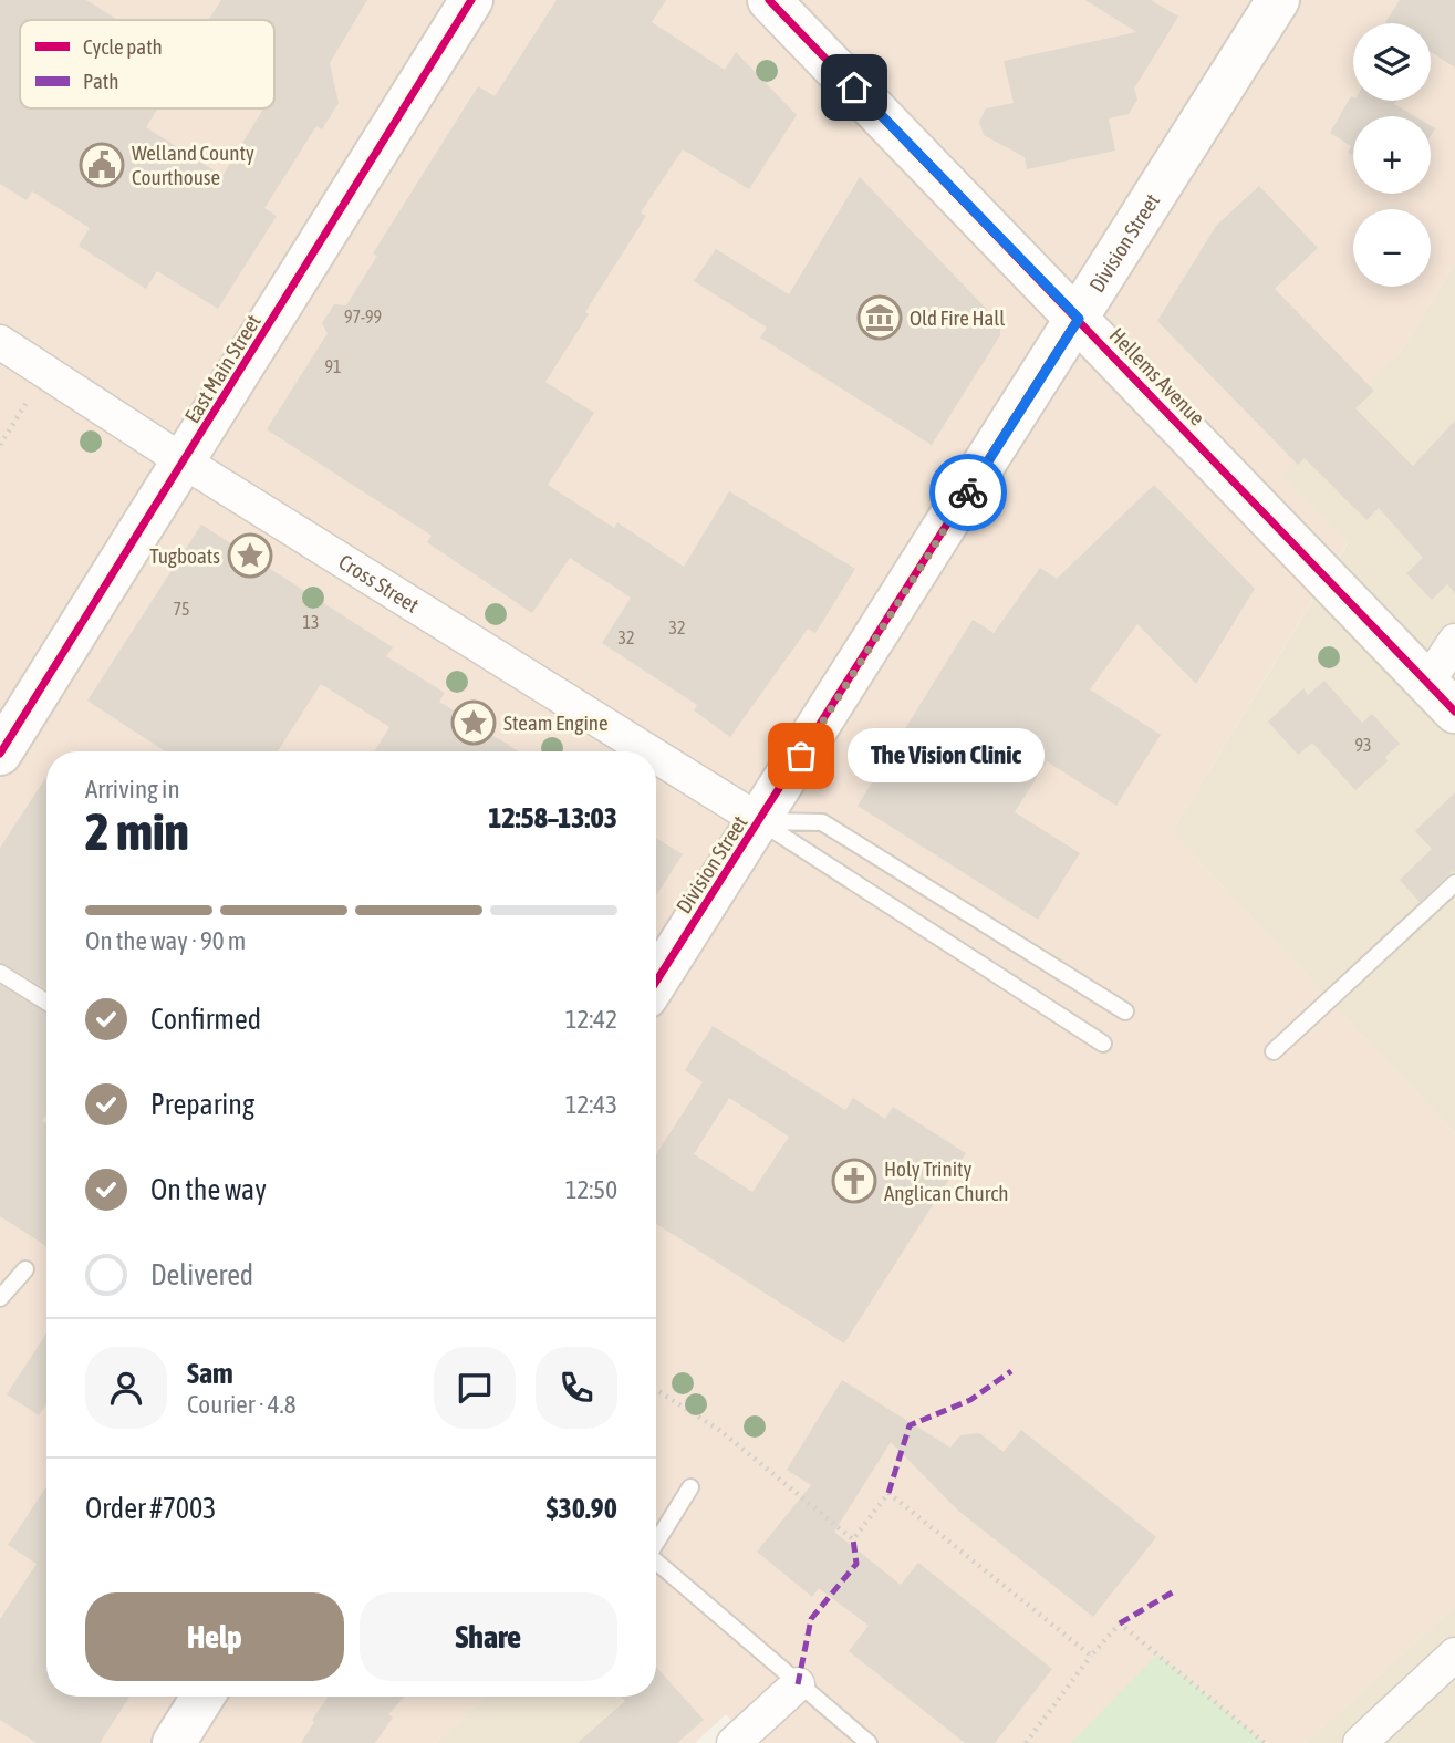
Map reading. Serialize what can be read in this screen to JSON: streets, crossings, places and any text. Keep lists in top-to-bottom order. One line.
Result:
{"streets":{"main road":["Division Street","East Main Street","Hellems Avenue"],"street":["Cross Street"]},"crossings":[["Division Street","Hellems Avenue"],["Division Street","Cross Street"],["East Main Street","Cross Street"]],"places":{"public building":["Welland County Courthouse"],"museum":["Old Fire Hall"],"place":["Tugboats","Steam Engine"],"other":["The Vision Clinic"],"church":["Holy Trinity Anglican Church"]},"house_numbers":["97-99","91","75","13","32","32","93"],"legend":["Cycle path","Path"],"page":{"map_buttons":["+","−"],"bubble":"The Vision Clinic","heading":["2 min","Arriving in","12:58–13:03"],"panel":["Sam","Courier · 4.8","Order #7003","$30.90"],"bar":"On the way · 90 m","list":[["Confirmed","12:42"],["Preparing","12:43"],["On the way","12:50"],"Delivered"],"buttons":["Help","Share"]}}
